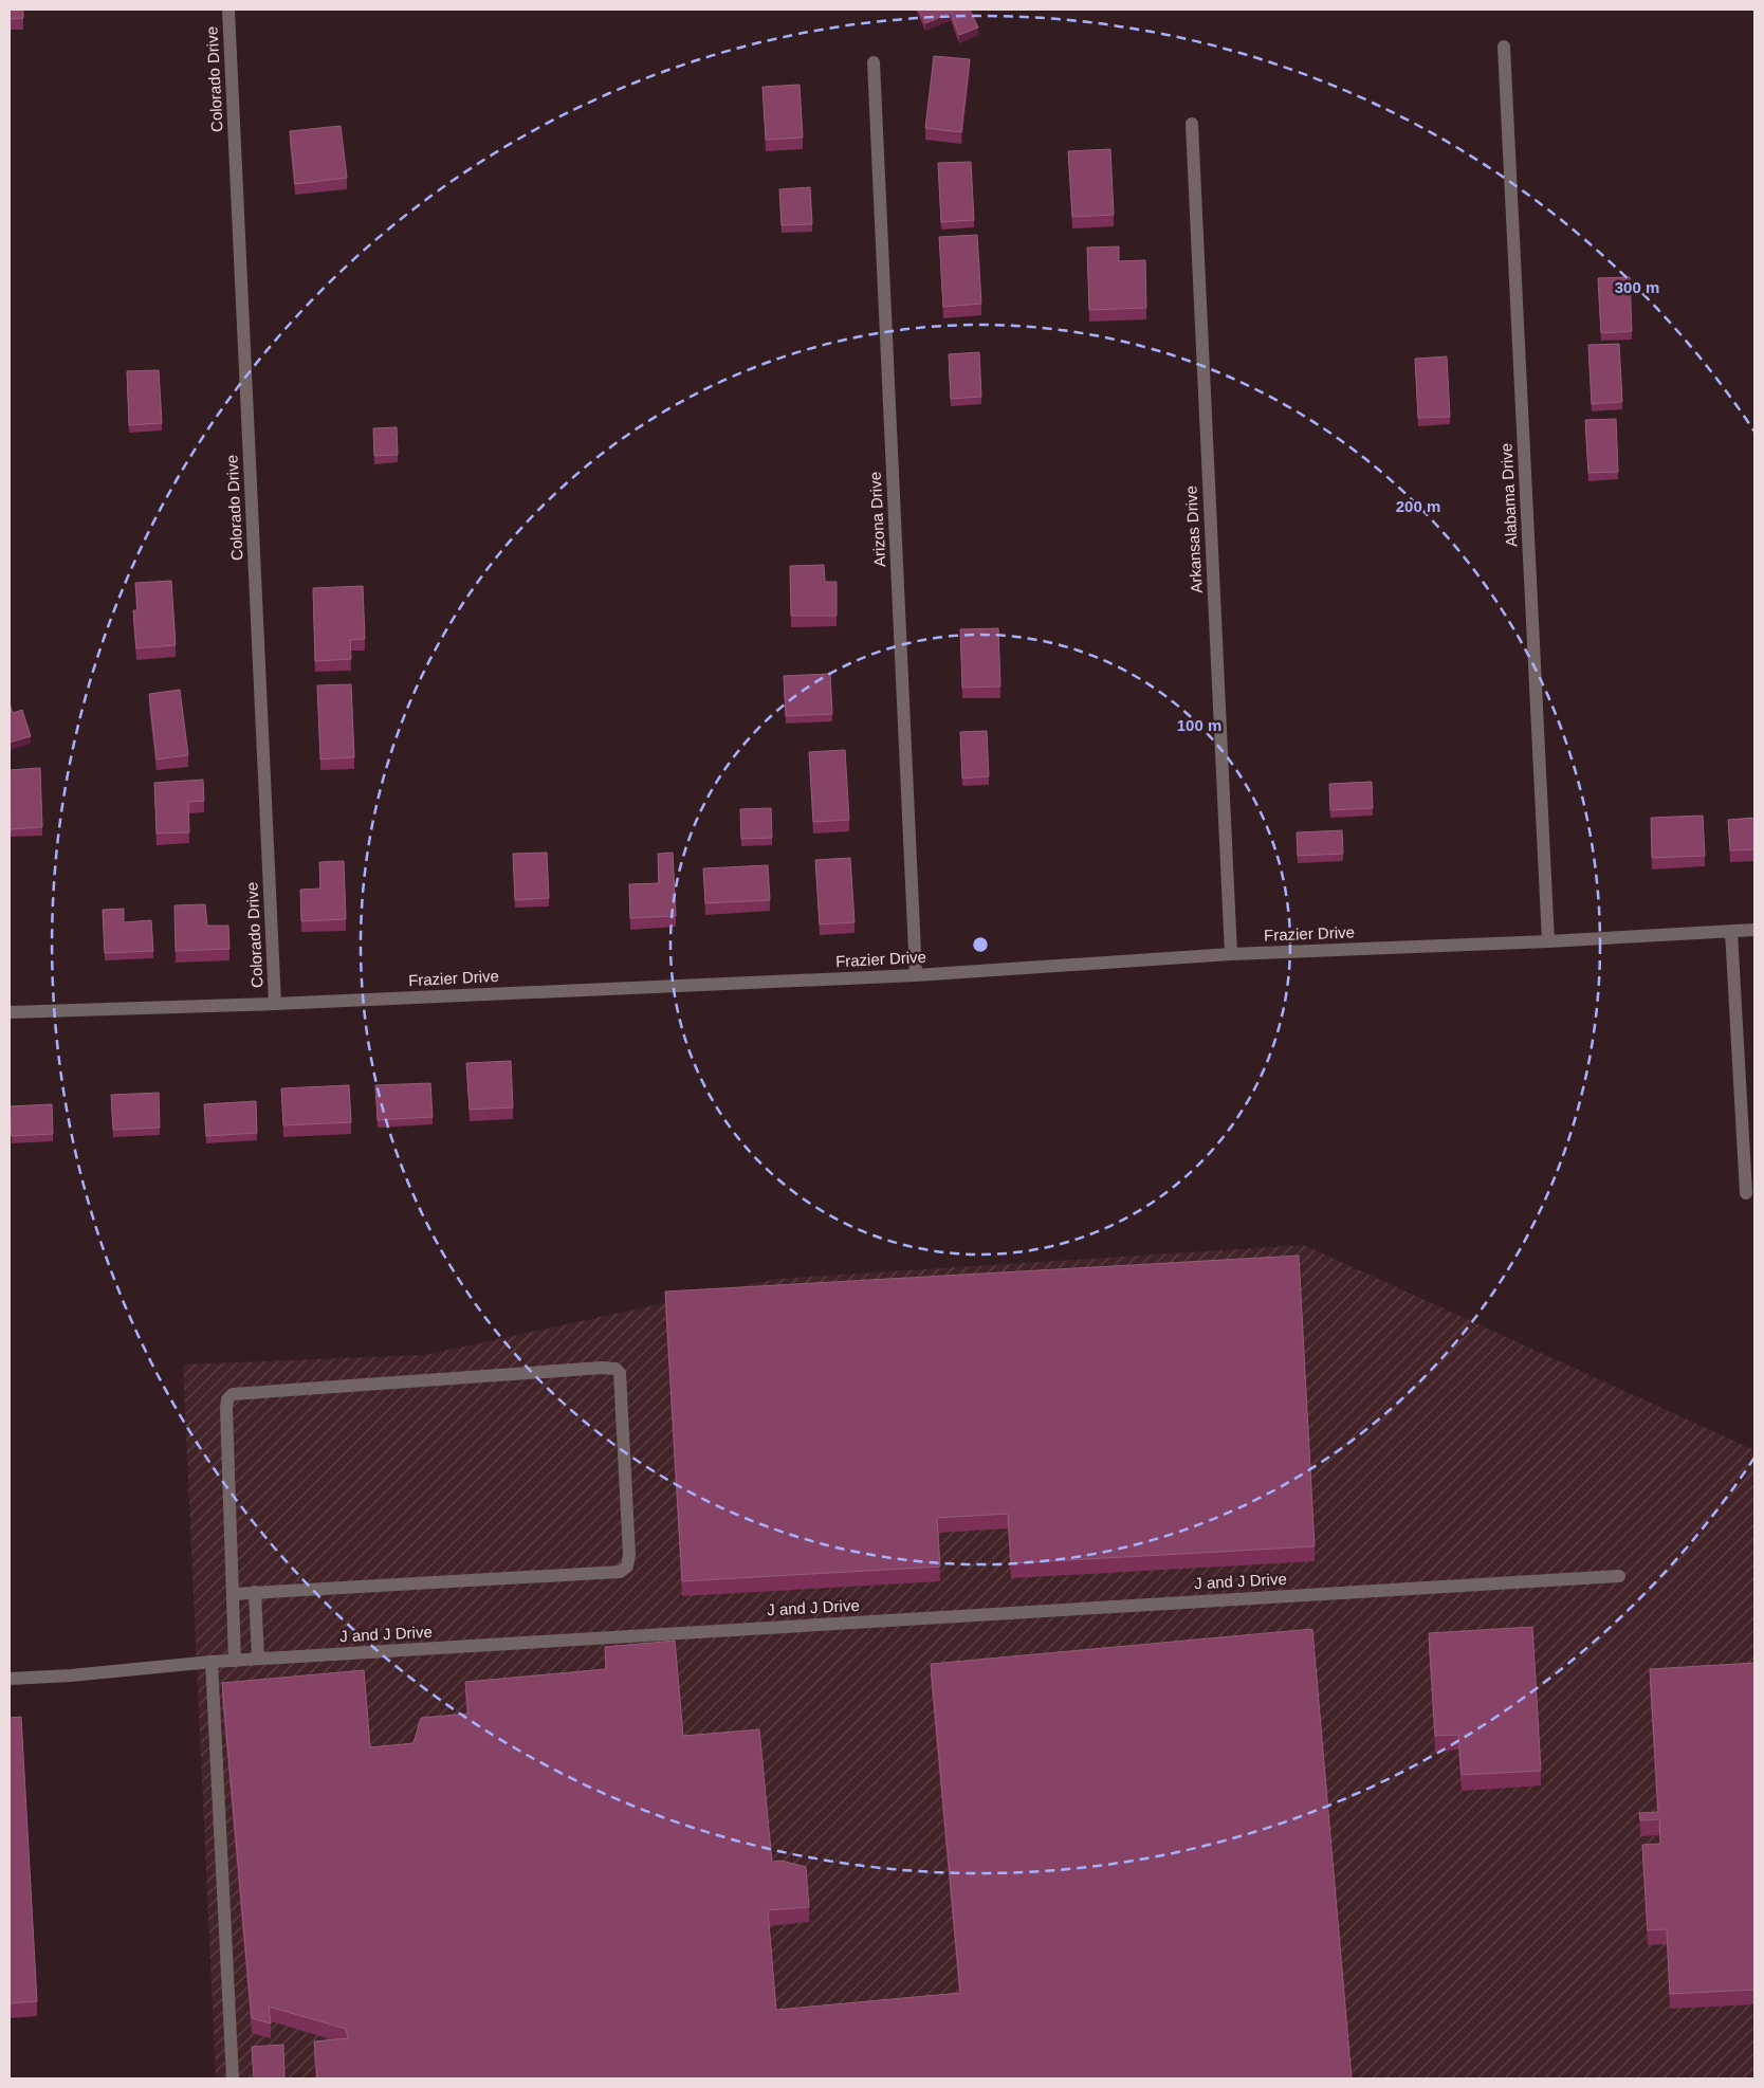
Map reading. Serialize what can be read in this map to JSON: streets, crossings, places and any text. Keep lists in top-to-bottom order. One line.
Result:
{"streets":{"street":["Colorado Drive","Alabama Drive","Arizona Drive","Arkansas Drive","Frazier Drive","J and J Drive"]},"crossings":[["Colorado Drive","Frazier Drive"],["Alabama Drive","Frazier Drive"],["Arizona Drive","Frazier Drive"],["Arkansas Drive","Frazier Drive"]],"rings":["300 m","200 m","100 m"]}
